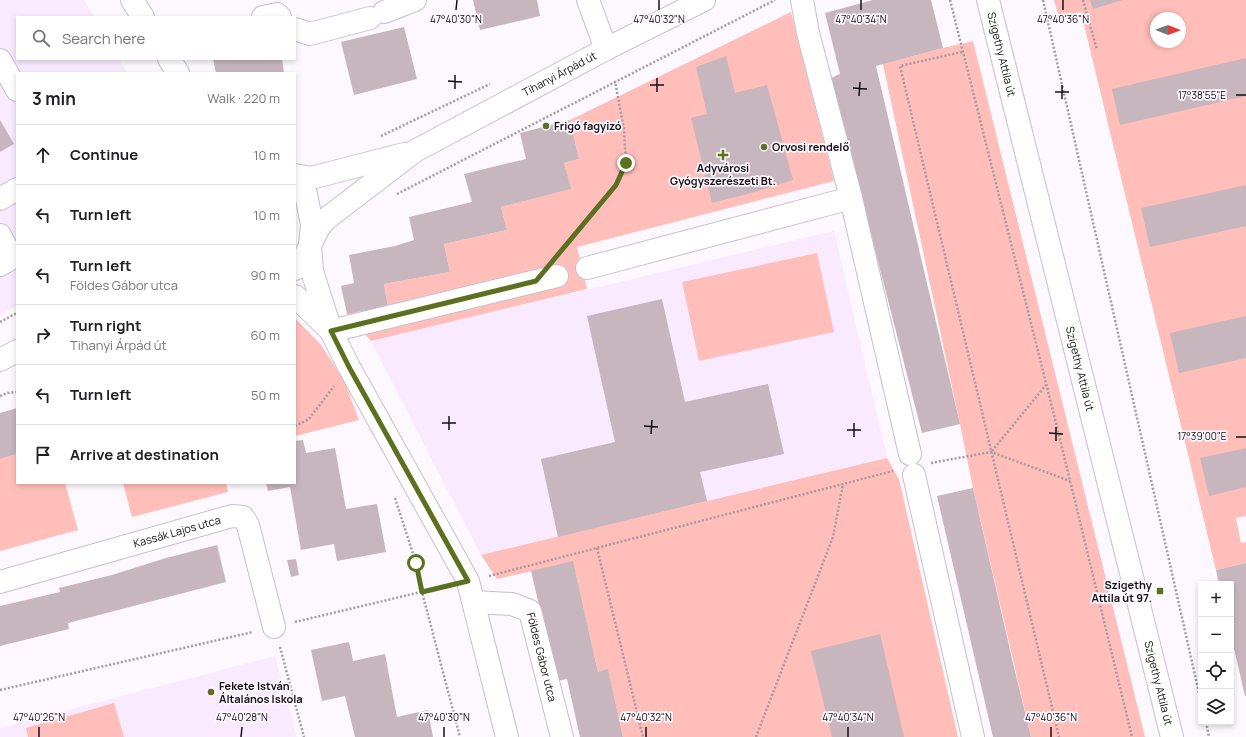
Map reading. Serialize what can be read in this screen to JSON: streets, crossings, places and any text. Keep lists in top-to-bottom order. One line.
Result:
{"streets":{"street":["Szigethy Attila út","Tihanyi Árpád út","Kassák Lajos utca","Földes Gábor utca"]},"places":{"other":["Frigó fagyizó","Orvosi rendelő","Fekete István Általános Iskola"],"health":["Adyvárosi Gyógyszerészeti Bt."],"transit":["Szigethy Attila út 97."]},"north":"right","page":{"search":"Search here","heading":["3 min","Walk · 220 m"],"list":[["Continue","10 m"],["Turn left","10 m"],["Turn left","Földes Gábor utca","90 m"],["Turn right","Tihanyi Árpád út","60 m"],["Turn left","50 m"],"Arrive at destination"],"map_buttons":["+","−"]},"coordinates":["47°40'30\"N","47°40'32\"N","47°40'34\"N","47°40'36\"N","17°38'55\"E","17°39'00\"E","47°40'26\"N","47°40'28\"N"]}
